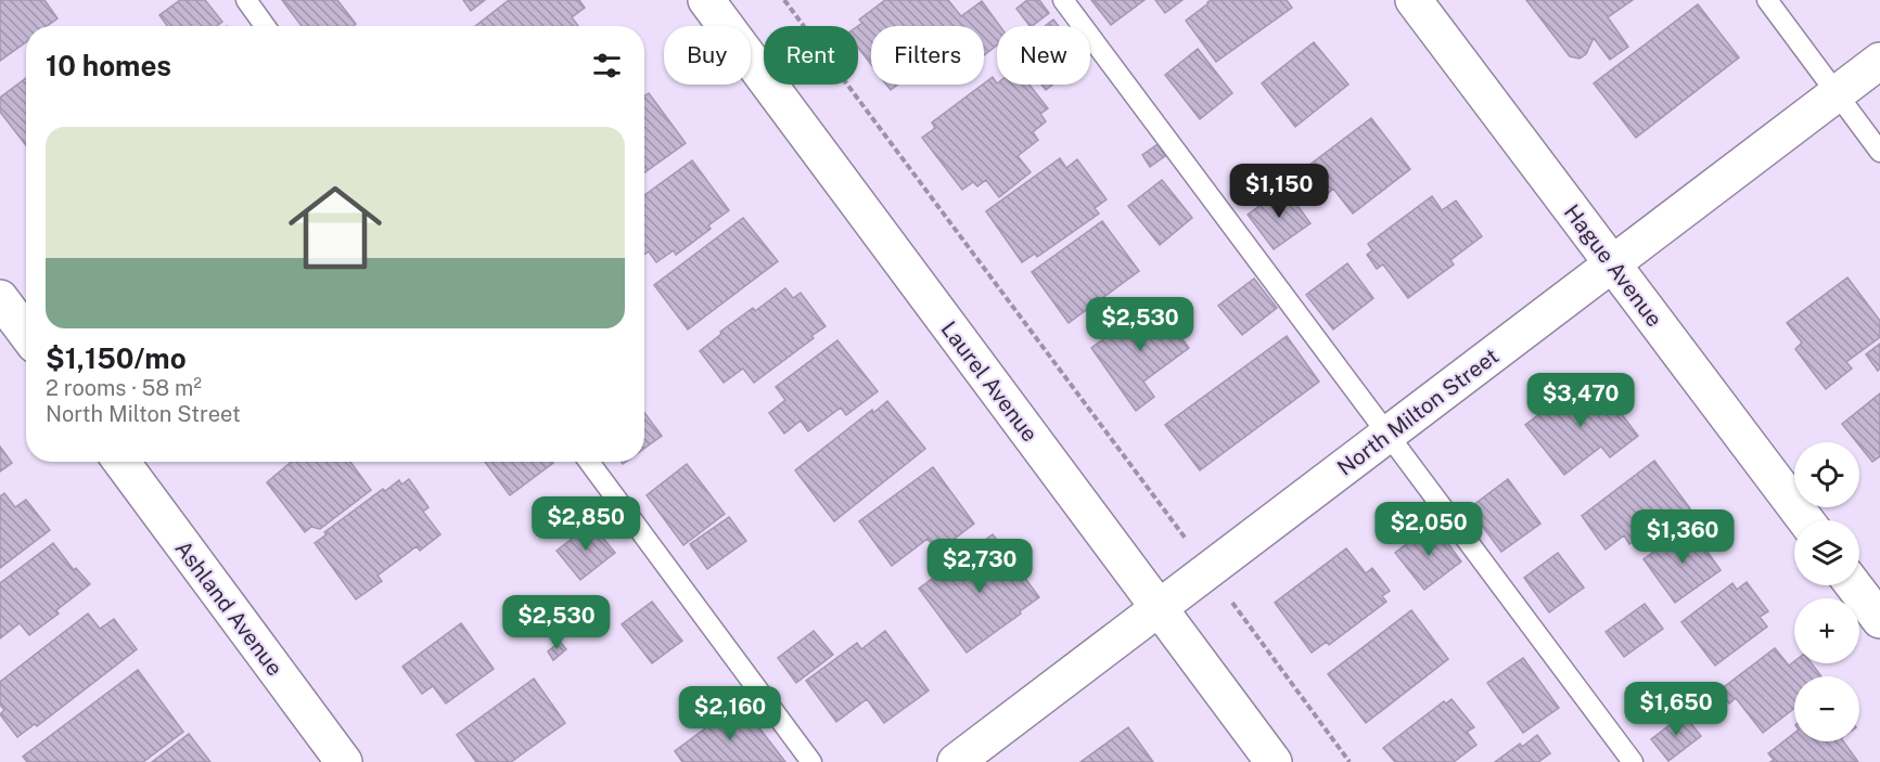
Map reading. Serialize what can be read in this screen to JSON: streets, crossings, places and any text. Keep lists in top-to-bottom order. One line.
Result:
{"streets":{"street":["Hague Avenue","Laurel Avenue","North Milton Street","Ashland Avenue"]},"crossings":[["Hague Avenue","North Milton Street"],["Laurel Avenue","North Milton Street"]],"page":{"chip":["Buy","Rent","Filters","New"],"heading":"10 homes","list":[{"name":"$1,150/mo","note":"2 rooms · 58 m² · North Milton Street"}],"price":["$1,150","$2,530","$3,470","$2,850","$2,050","$1,360","$2,730","$2,530","$1,650","$2,160"],"map_buttons":["+","−"]}}
